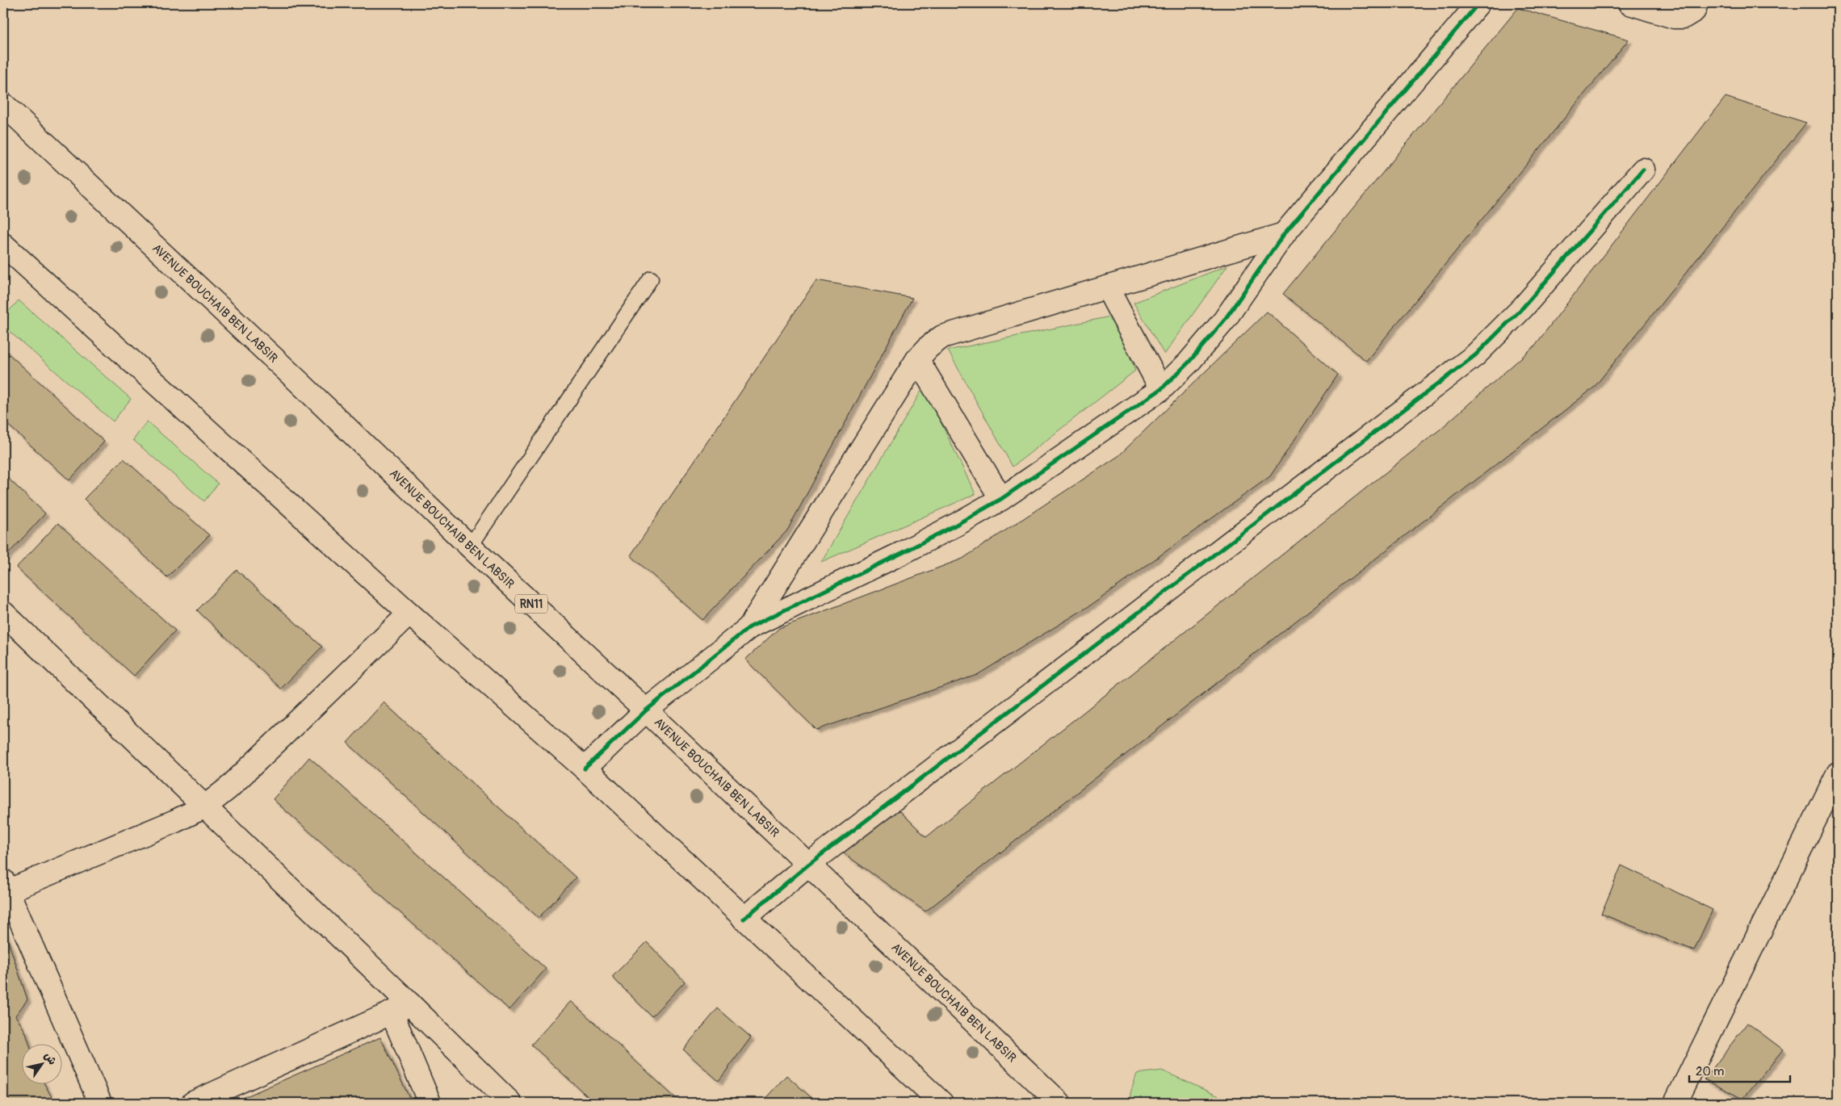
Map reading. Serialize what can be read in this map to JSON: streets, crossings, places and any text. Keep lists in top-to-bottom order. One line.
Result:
{"streets":{"street":["AVENUE BOUCHAIB BEN LABSIR","RN11"]},"scale_bar":"20 m","north":"top right"}
